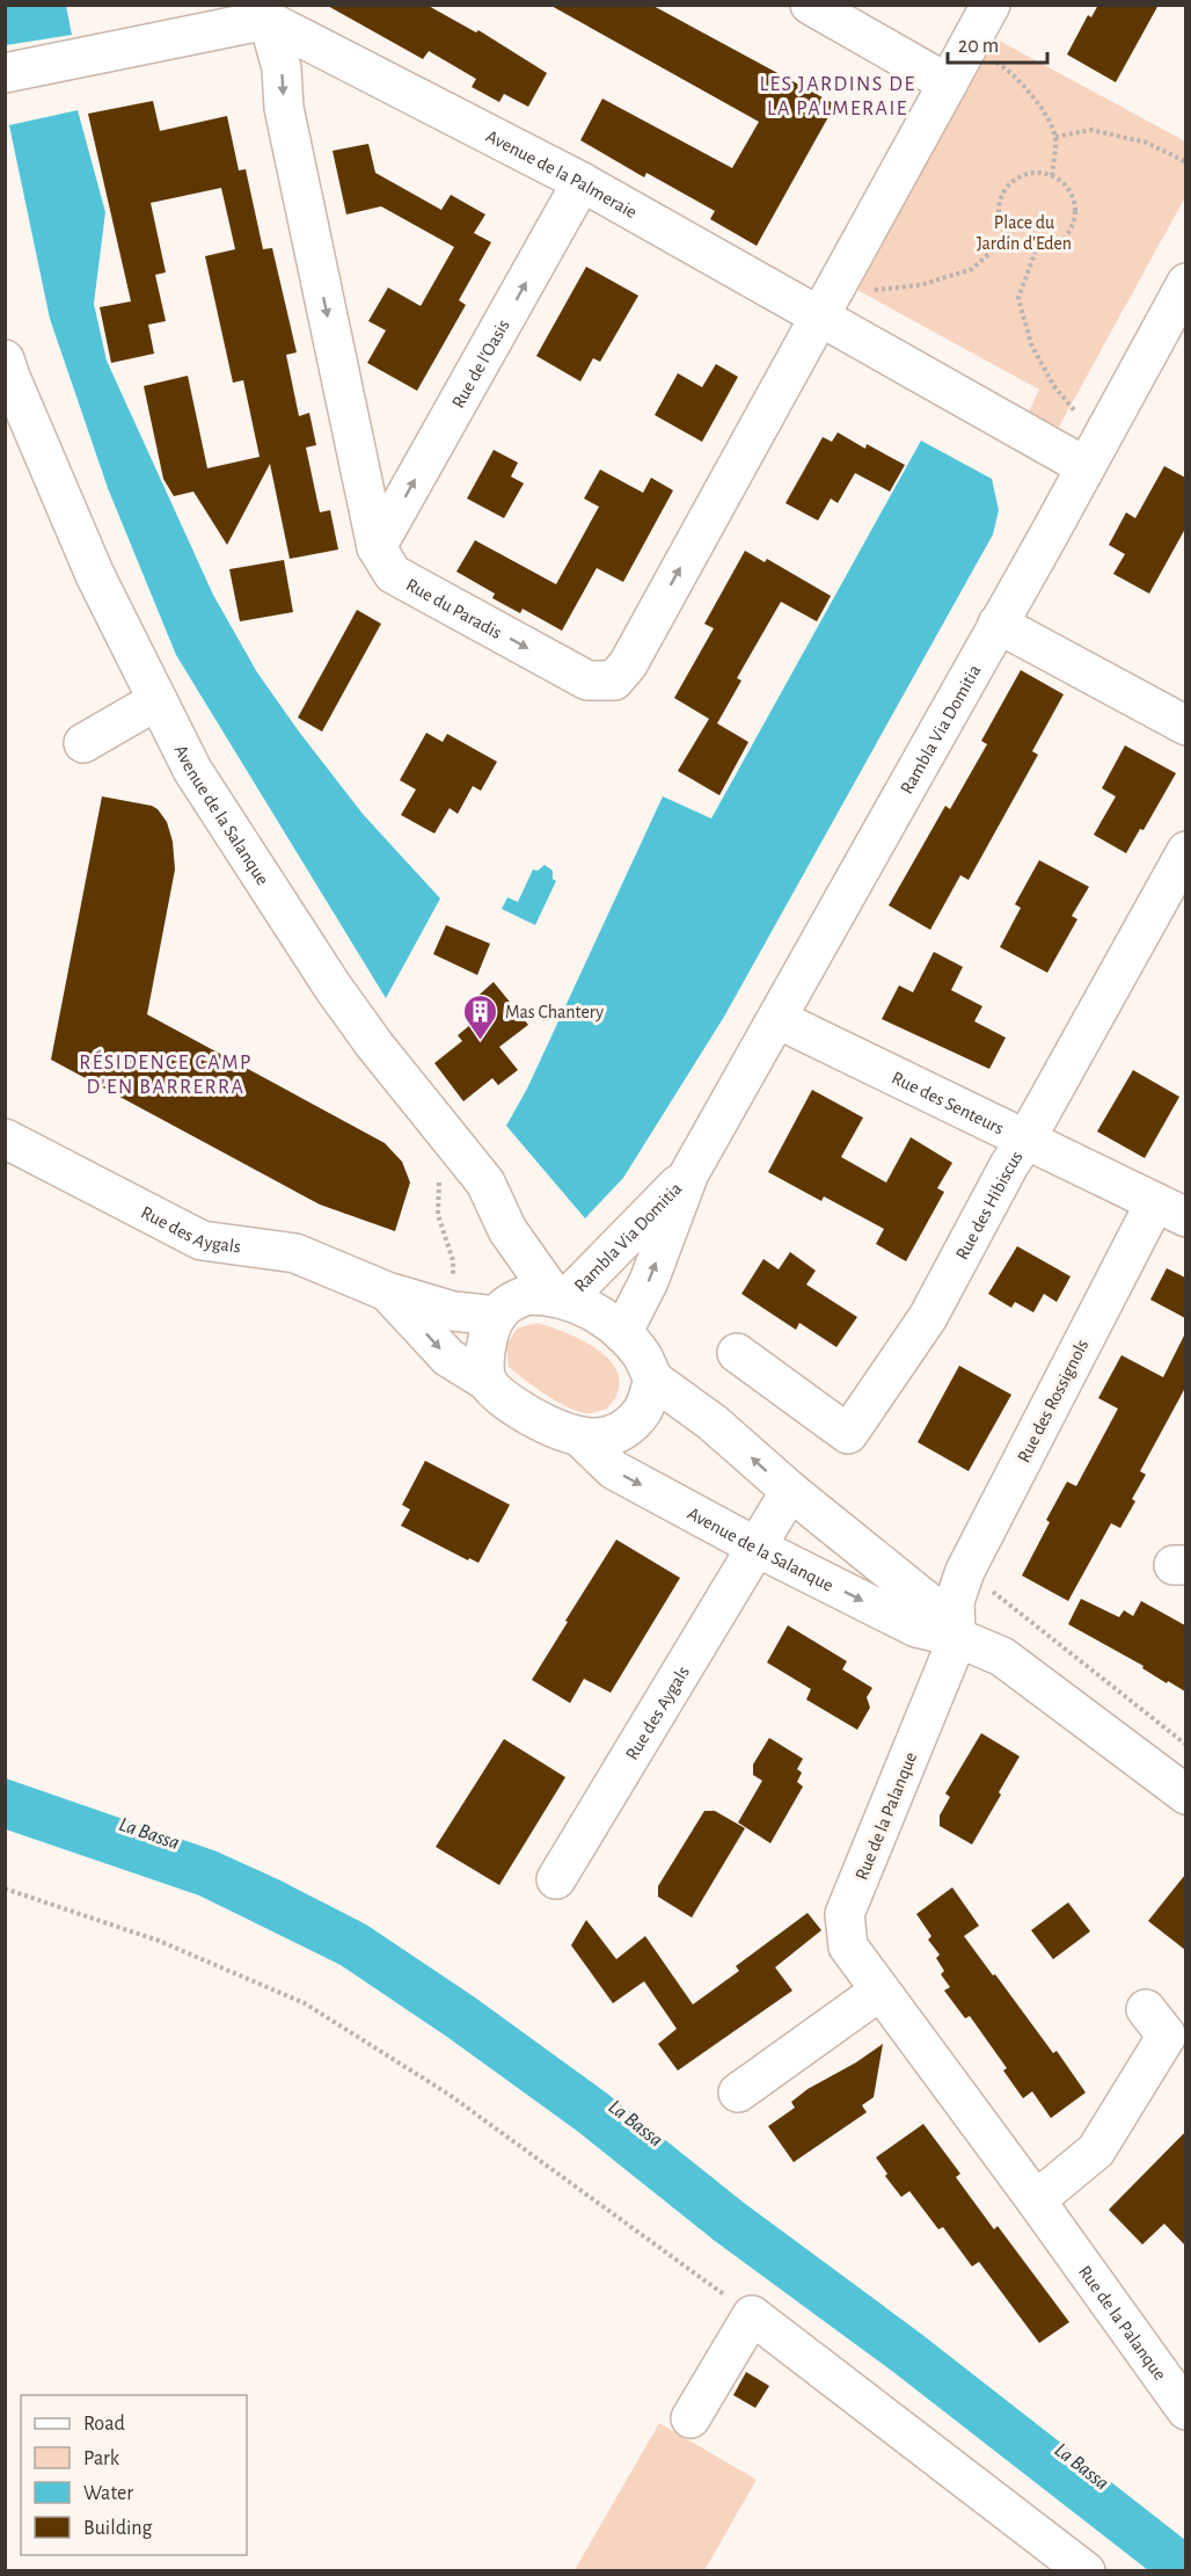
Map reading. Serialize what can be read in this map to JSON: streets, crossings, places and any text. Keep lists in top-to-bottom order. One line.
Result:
{"streets":{"street":["Avenue de la Palmeraie","Rue de l'Oasis","Rue du Paradis","Rambla Via Domitia","Avenue de la Salanque","Rue des Senteurs","Rue des Hibiscus","Rue des Aygals","Rue des Rossignols","Rue de la Palanque"]},"crossings":[["Avenue de la Palmeraie","Rue de l'Oasis"],["Avenue de la Palmeraie","Rue du Paradis"],["Avenue de la Palmeraie","Rambla Via Domitia"],["Rue de l'Oasis","Rue du Paradis"],["Rambla Via Domitia","Avenue de la Salanque"],["Rambla Via Domitia","Rue des Senteurs"],["Rambla Via Domitia","Rue des Aygals"],["Avenue de la Salanque","Rue des Aygals"],["Avenue de la Salanque","Rue des Rossignols"],["Avenue de la Salanque","Rue de la Palanque"],["Rue des Senteurs","Rue des Hibiscus"],["Rue des Senteurs","Rue des Rossignols"],["Rue des Rossignols","Rue de la Palanque"]],"one_way":["Rue de l'Oasis"],"districts":["LES JARDINS DE LA PALMERAIE","RÉSIDENCE CAMP D'EN BARRERRA"],"water":["La Bassa"],"parks":["Place du Jardin d'Eden"],"places":{"building":["Mas Chantery"]},"legend":["Road","Park","Water","Building"],"scale_bar":"20 m"}
